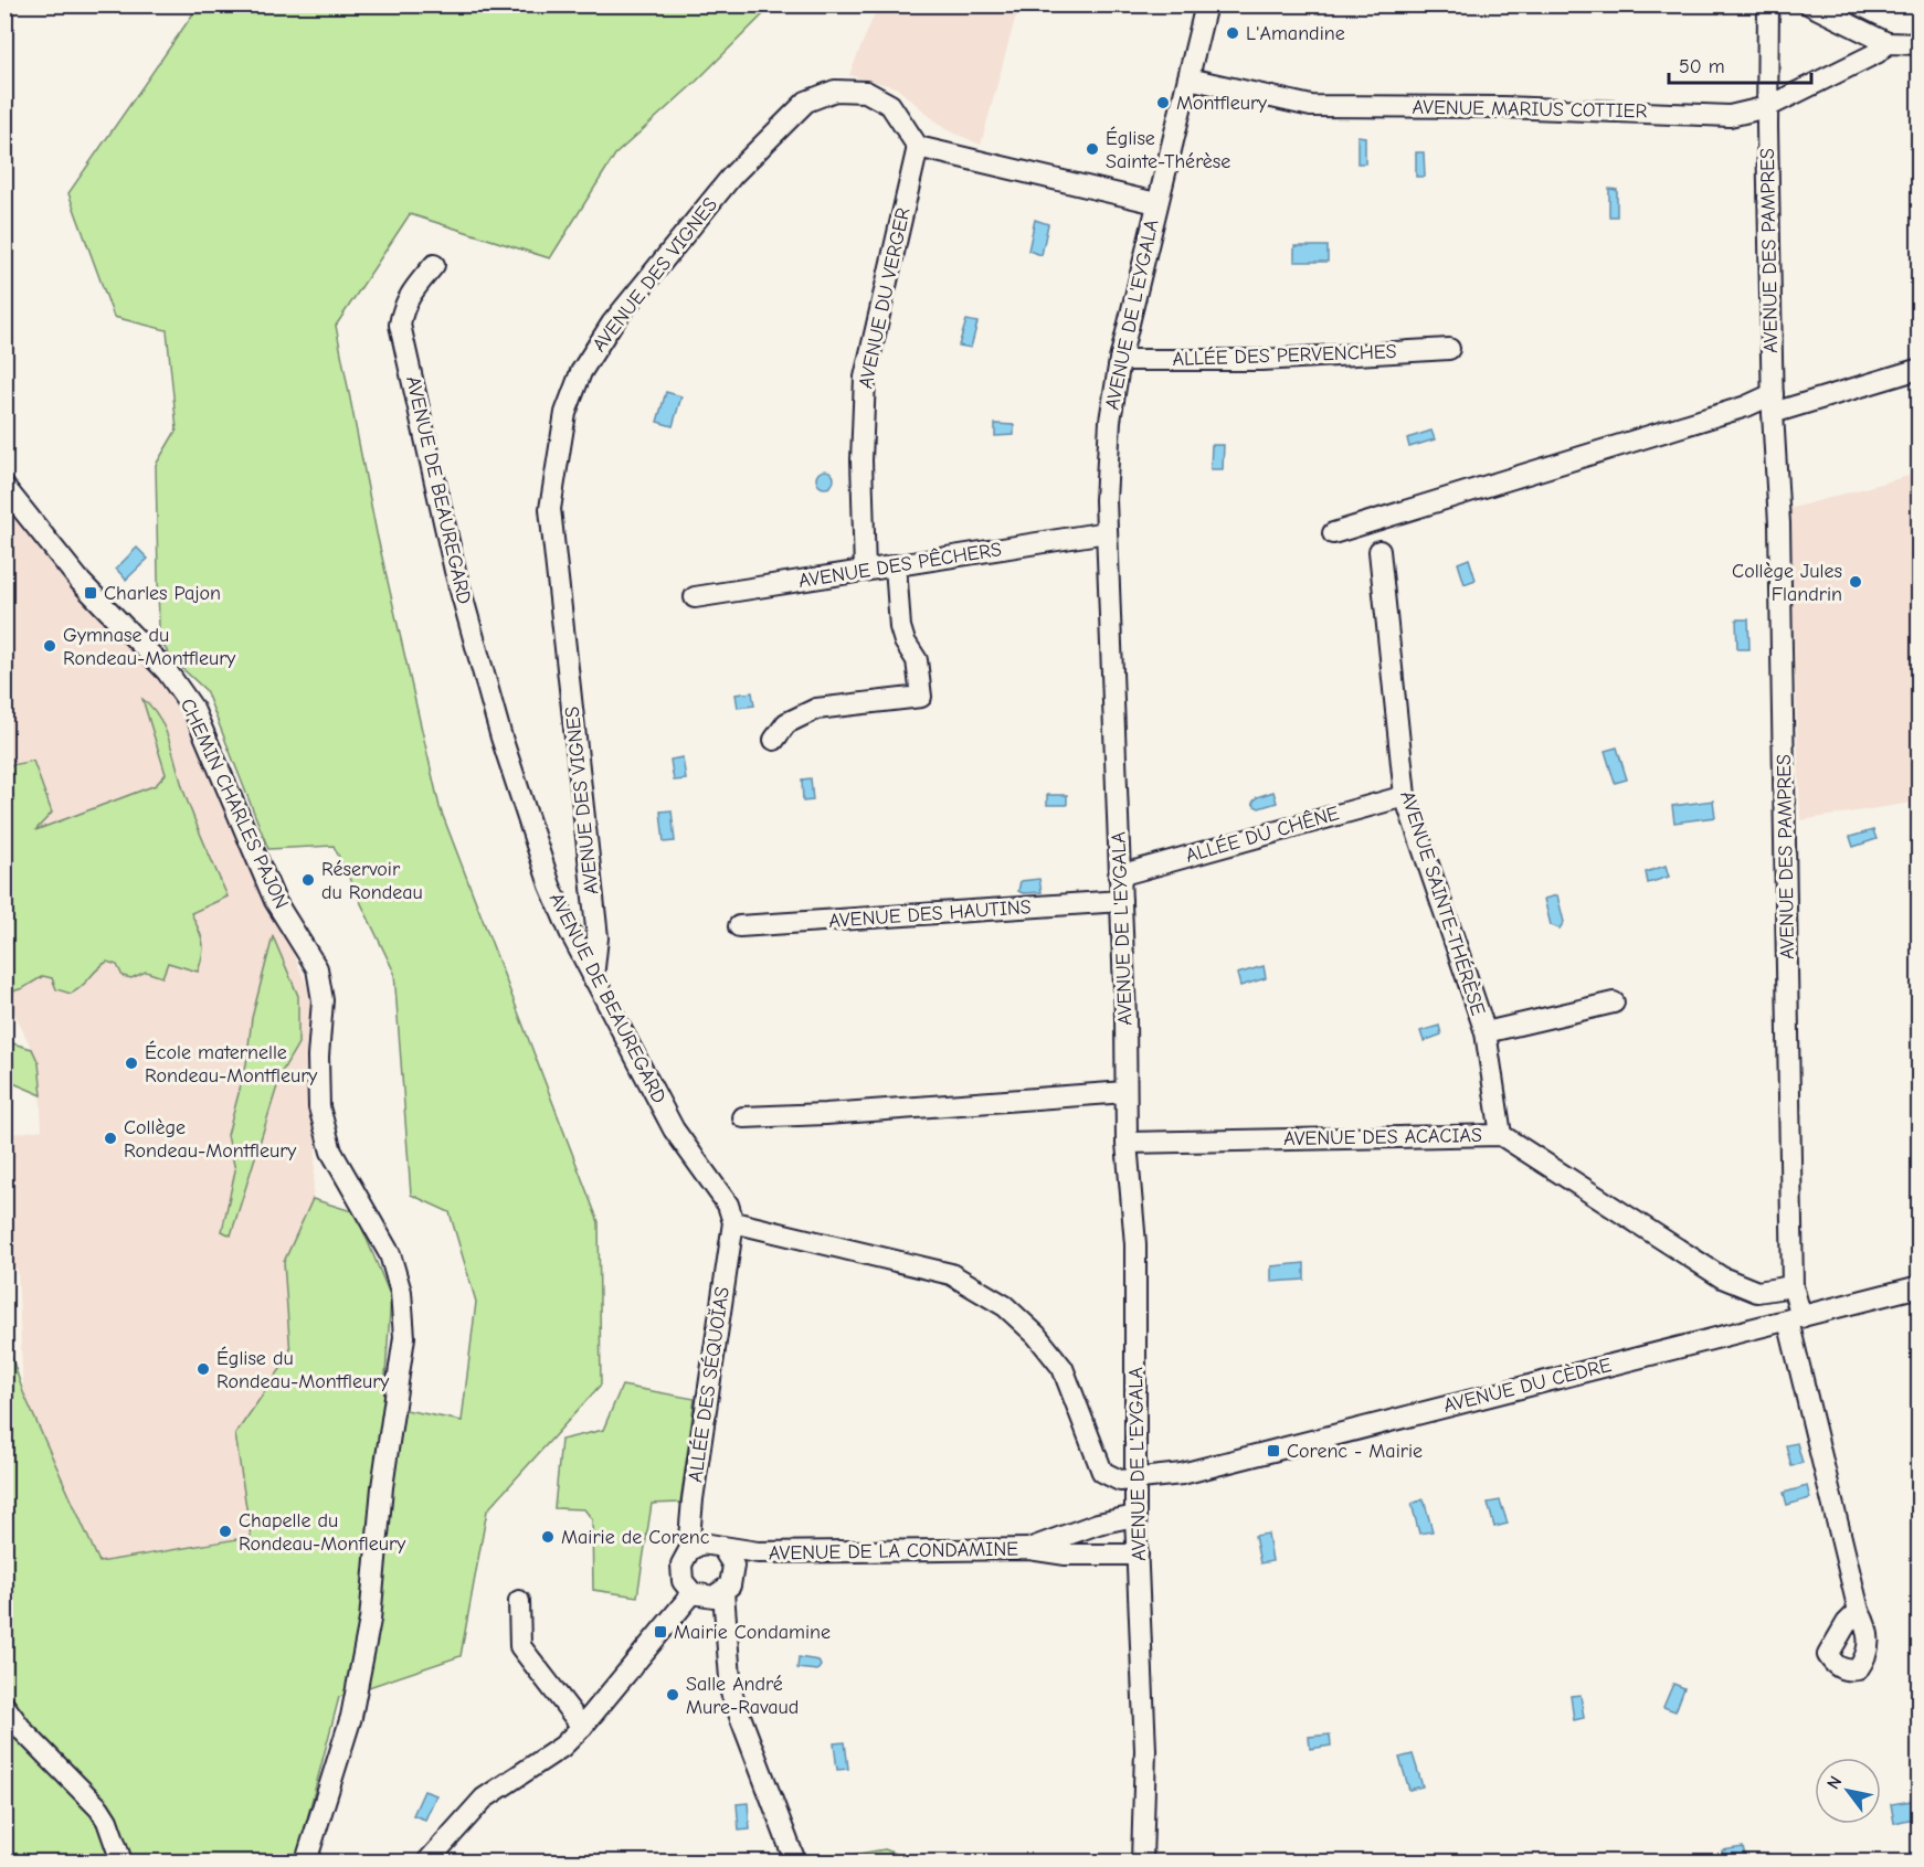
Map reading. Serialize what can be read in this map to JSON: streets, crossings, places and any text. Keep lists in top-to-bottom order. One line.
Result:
{"streets":{"street":["AVENUE MARIUS COTTIER","AVENUE DES PAMPRES","AVENUE DES VIGNES","AVENUE DU VERGER","AVENUE DE L'EYGALA","ALLÉE DES PERVENCHES","AVENUE DE BEAUREGARD","AVENUE DES PÊCHERS","CHEMIN CHARLES PAJON","ALLÉE DU CHÊNE","AVENUE SAINTE-THÉRÈSE","AVENUE DES HAUTINS","AVENUE DES ACACIAS","ALLÉE DES SÉQUOÏAS","AVENUE DU CÈDRE","AVENUE DE LA CONDAMINE"]},"crossings":[["AVENUE MARIUS COTTIER","AVENUE DES PAMPRES"],["AVENUE MARIUS COTTIER","AVENUE DE L'EYGALA"],["AVENUE DES PAMPRES","AVENUE DES ACACIAS"],["AVENUE DES PAMPRES","AVENUE DU CÈDRE"],["AVENUE DES VIGNES","AVENUE DU VERGER"],["AVENUE DES VIGNES","AVENUE DE BEAUREGARD"],["AVENUE DU VERGER","AVENUE DES PÊCHERS"],["AVENUE DE L'EYGALA","ALLÉE DES PERVENCHES"],["AVENUE DE L'EYGALA","AVENUE DES PÊCHERS"],["AVENUE DE L'EYGALA","ALLÉE DU CHÊNE"],["AVENUE DE L'EYGALA","AVENUE DES HAUTINS"],["AVENUE DE L'EYGALA","AVENUE DES ACACIAS"],["AVENUE DE L'EYGALA","AVENUE DU CÈDRE"],["AVENUE DE L'EYGALA","AVENUE DE LA CONDAMINE"],["AVENUE DE BEAUREGARD","ALLÉE DES SÉQUOÏAS"],["ALLÉE DU CHÊNE","AVENUE SAINTE-THÉRÈSE"],["AVENUE SAINTE-THÉRÈSE","AVENUE DES ACACIAS"],["ALLÉE DES SÉQUOÏAS","AVENUE DE LA CONDAMINE"]],"places":{"other":["L'Amandine","Montfleury","Église Sainte-Thérèse","Collège Jules Flandrin","Gymnase du Rondeau-Montfleury","Réservoir du Rondeau","École maternelle Rondeau-Montfleury","Collège Rondeau-Montfleury","Église du Rondeau-Montfleury","Chapelle du Rondeau-Monfleury","Mairie de Corenc","Salle André Mure-Ravaud"],"transit":["Charles Pajon","Corenc - Mairie","Mairie Condamine"]},"scale_bar":"50 m","north":"top left"}
